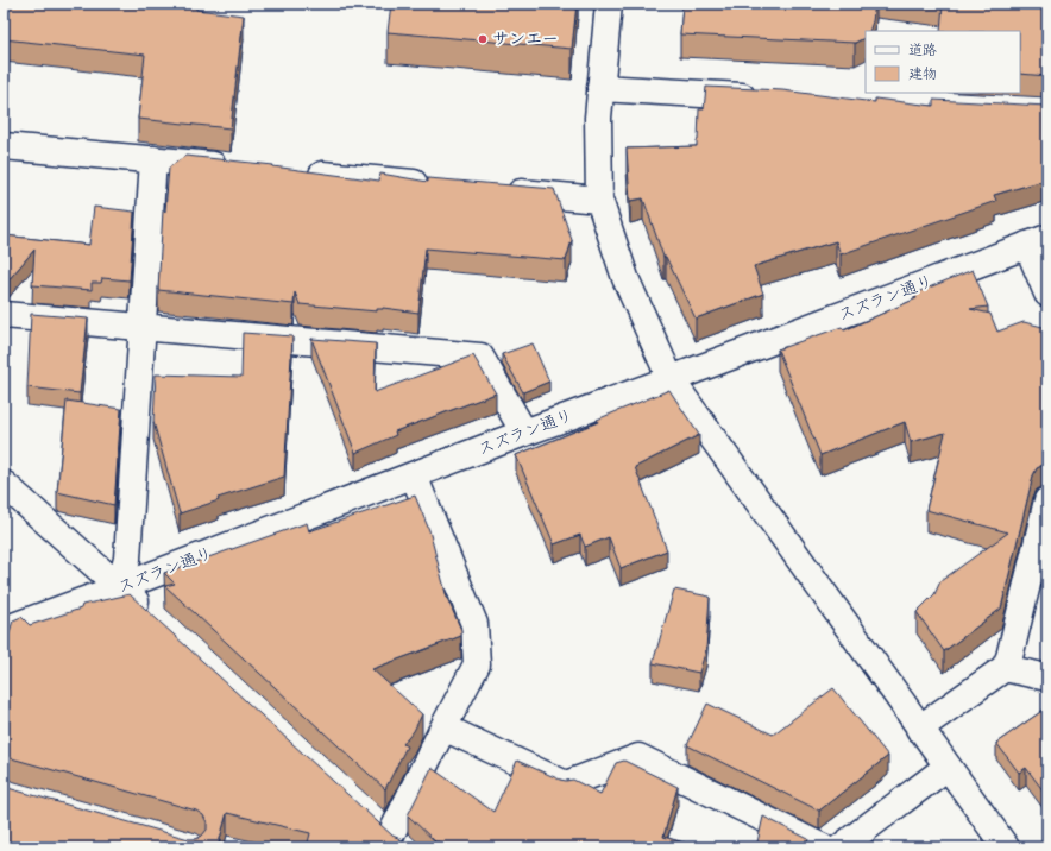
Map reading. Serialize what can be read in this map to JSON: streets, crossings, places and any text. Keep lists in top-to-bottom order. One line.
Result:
{"streets":{"street":["スズラン通り"]},"places":["サンエー"],"legend":["道路","建物"]}
